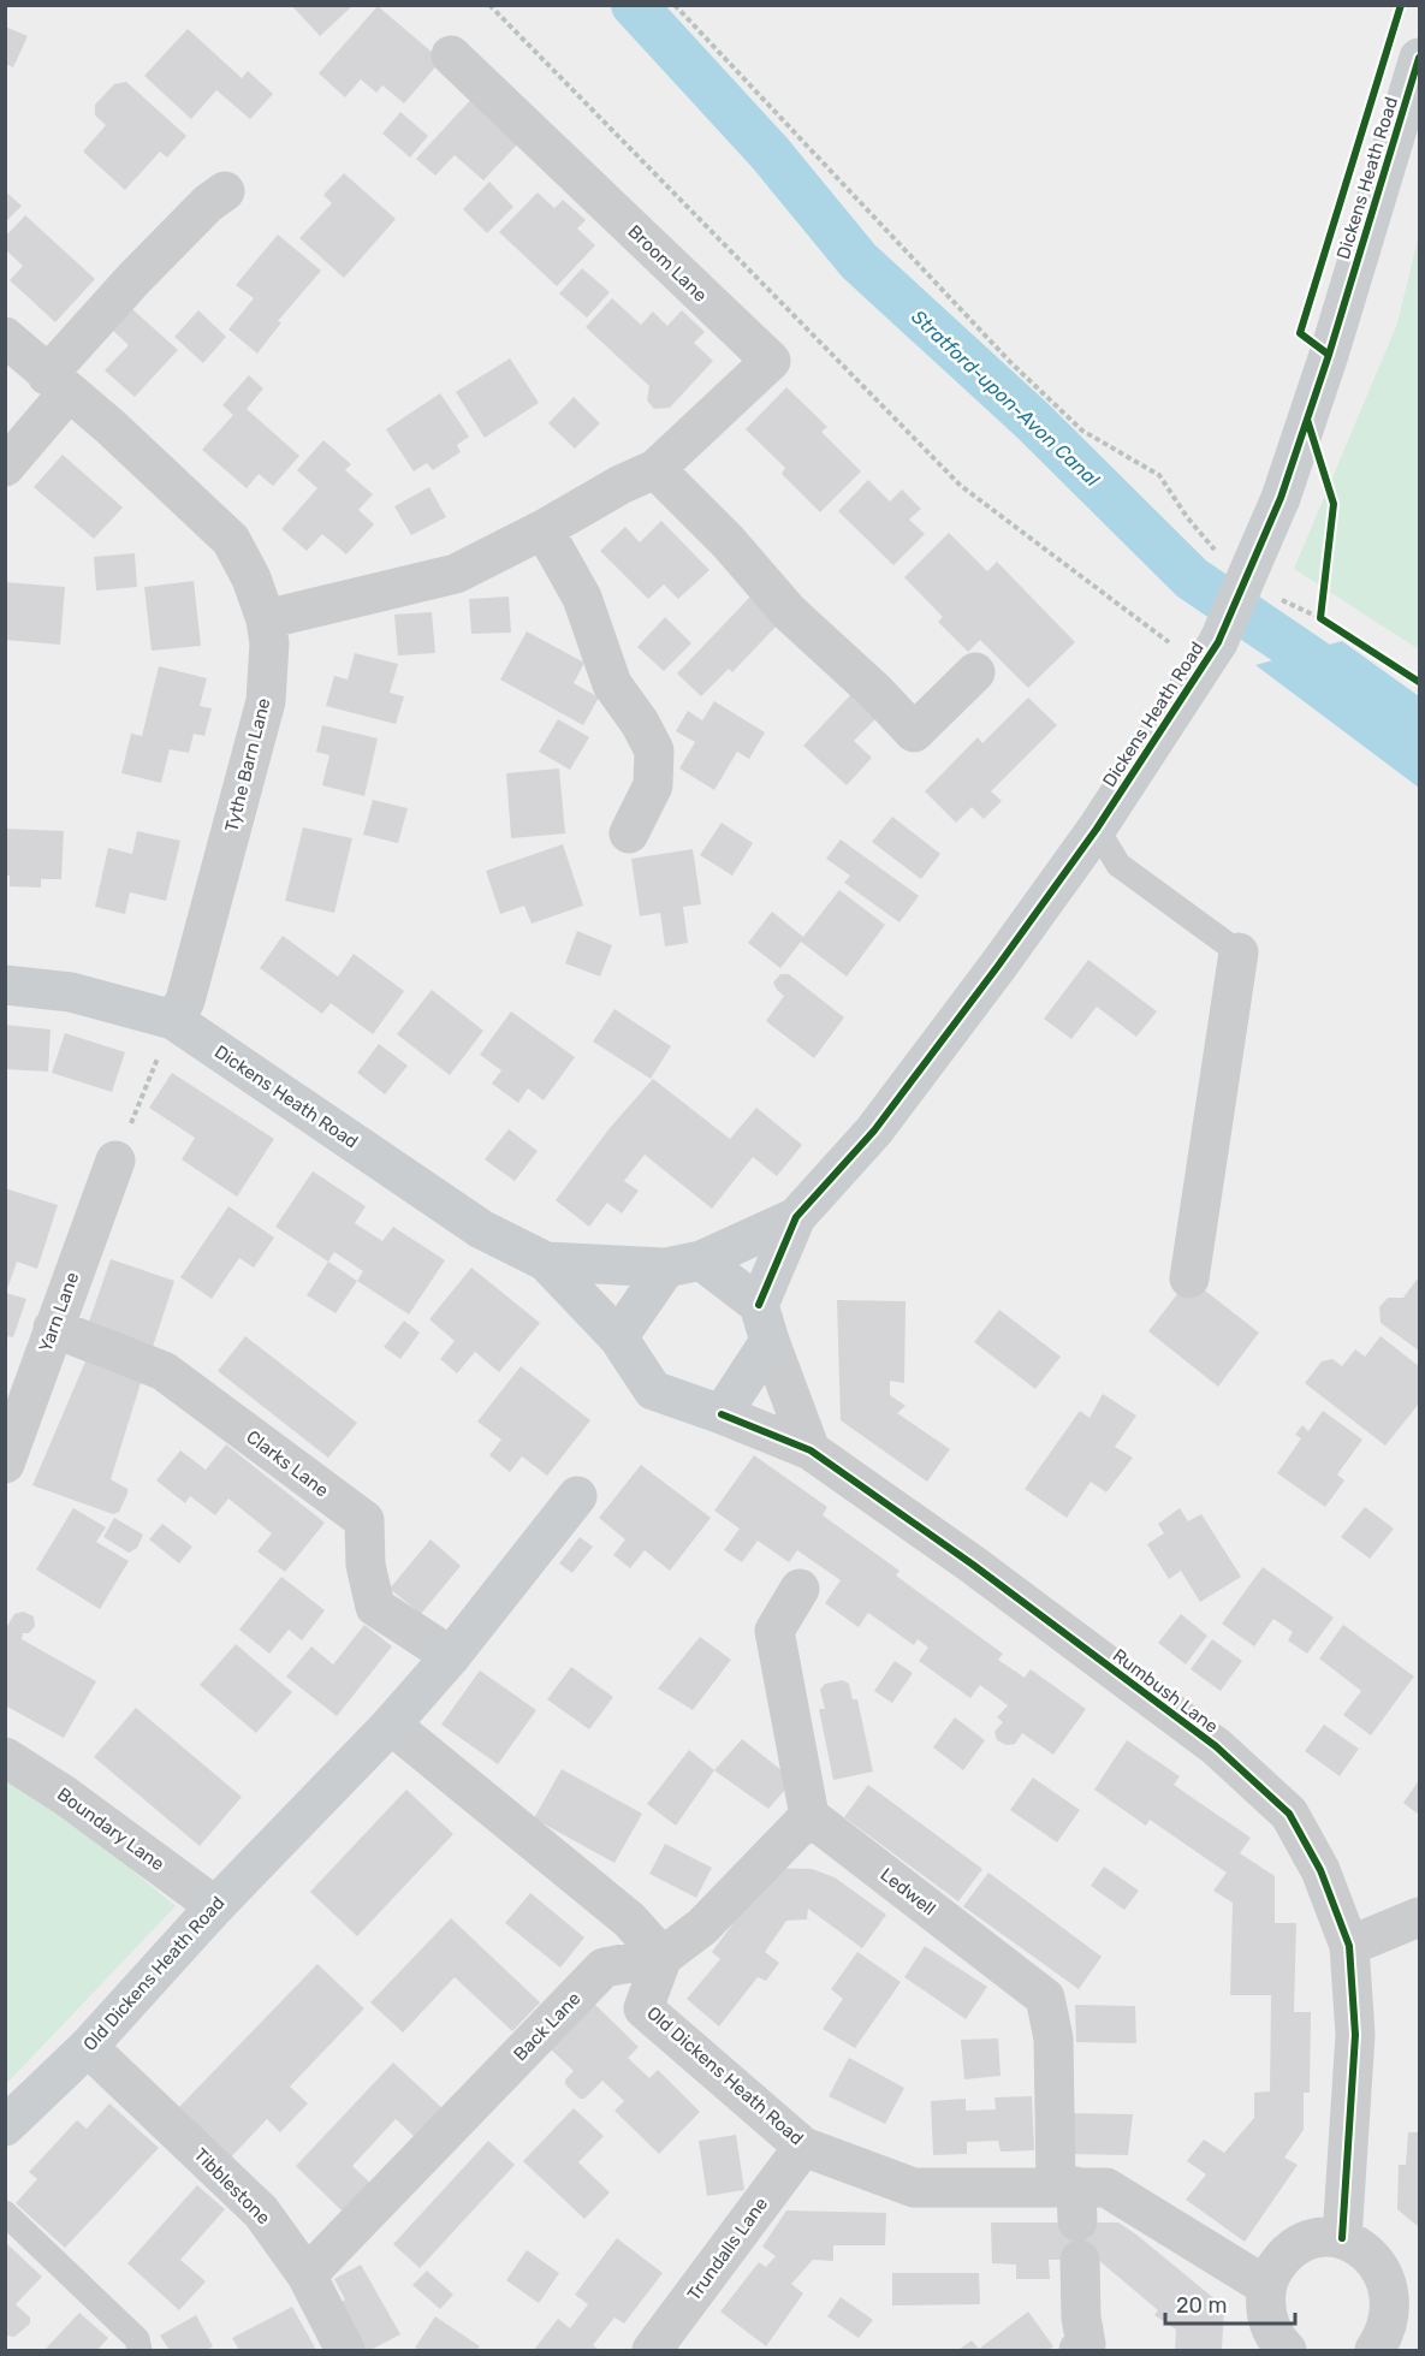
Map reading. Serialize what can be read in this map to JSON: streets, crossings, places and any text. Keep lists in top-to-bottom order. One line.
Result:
{"streets":{"street":["Dickens Heath Road","Broom Lane","Tythe Barn Lane","Yarn Lane","Clarks Lane","Rumbush Lane","Boundary Lane","Ledwell","Old Dickens Heath Road","Back Lane","Tibblestone","Trundalls Lane"]},"crossings":[["Dickens Heath Road","Tythe Barn Lane"],["Dickens Heath Road","Rumbush Lane"],["Broom Lane","Tythe Barn Lane"],["Yarn Lane","Clarks Lane"],["Clarks Lane","Old Dickens Heath Road"],["Boundary Lane","Old Dickens Heath Road"],["Ledwell","Old Dickens Heath Road"],["Ledwell","Back Lane"],["Old Dickens Heath Road","Back Lane"],["Old Dickens Heath Road","Tibblestone"],["Old Dickens Heath Road","Trundalls Lane"],["Back Lane","Tibblestone"]],"water":["Stratford-upon-Avon Canal"],"scale_bar":"20 m"}
